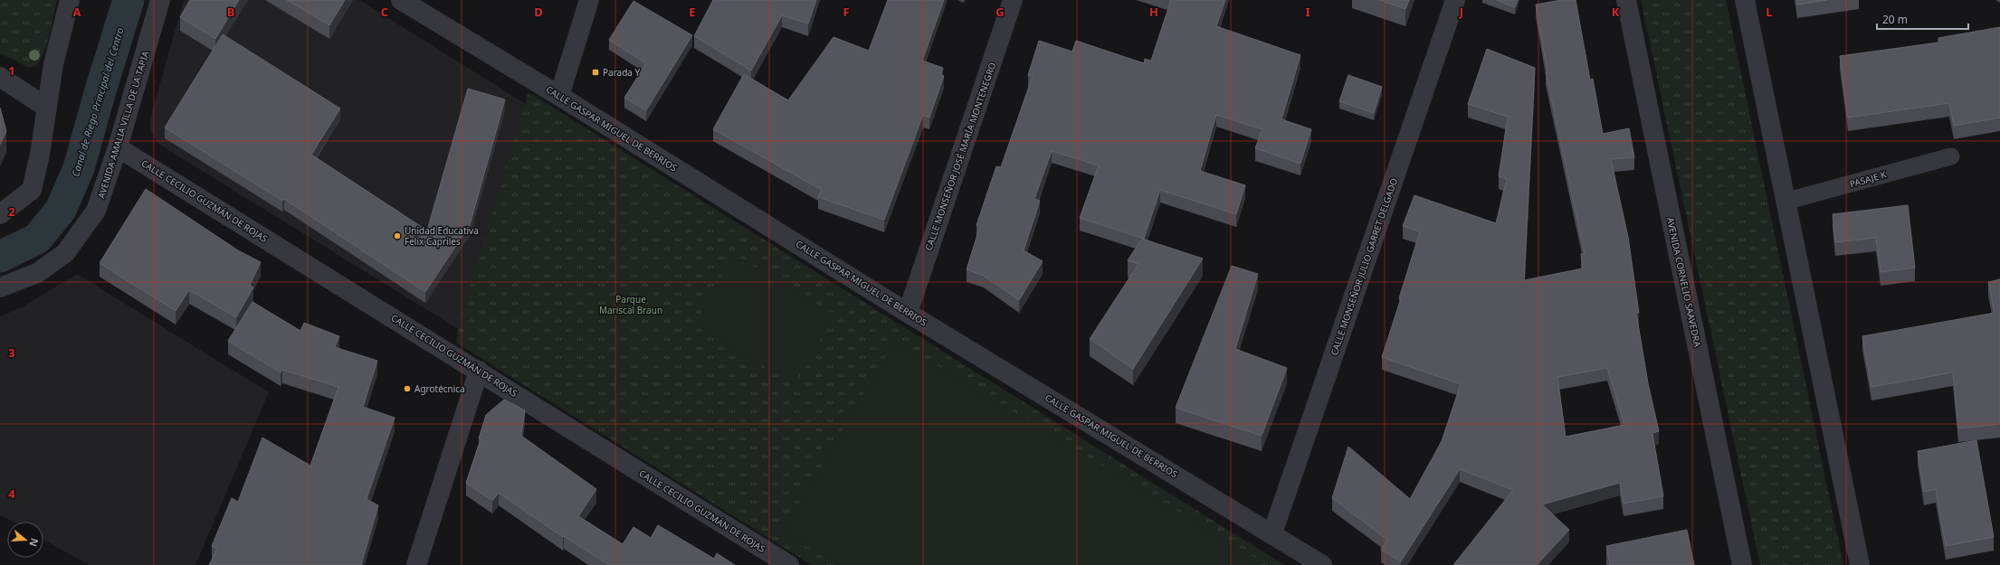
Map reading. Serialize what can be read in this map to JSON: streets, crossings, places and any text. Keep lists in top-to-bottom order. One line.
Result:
{"streets":{"street":["AVENIDA AMALIA VILLA DE LA TAPIA","CALLE GASPAR MIGUEL DE BERRIOS","CALLE MONSEÑOR JOSÉ MARÍA MONTENEGRO","CALLE CECILIO GUZMÁN DE ROJAS","CALLE MONSEÑOR JULIO GARRET DELGADO","AVENIDA CORNELIO SAAVEDRA"],"lane":["PASAJE K"]},"crossings":[["AVENIDA AMALIA VILLA DE LA TAPIA","CALLE CECILIO GUZMÁN DE ROJAS"],["CALLE GASPAR MIGUEL DE BERRIOS","CALLE MONSEÑOR JOSÉ MARÍA MONTENEGRO"],["CALLE GASPAR MIGUEL DE BERRIOS","CALLE MONSEÑOR JULIO GARRET DELGADO"]],"water":["Canal de Riego Principal del Centro"],"parks":["Parque Mariscal Braun"],"places":{"transit":["Parada Y"],"other":["Unidad Educativa Felix Capriles","Agrotécnica"]},"scale_bar":"20 m","north":"right","grid":{"columns":["A","B","C","D","E","F","G","H","I","J","K","L"],"rows":["1","2","3","4"]}}
